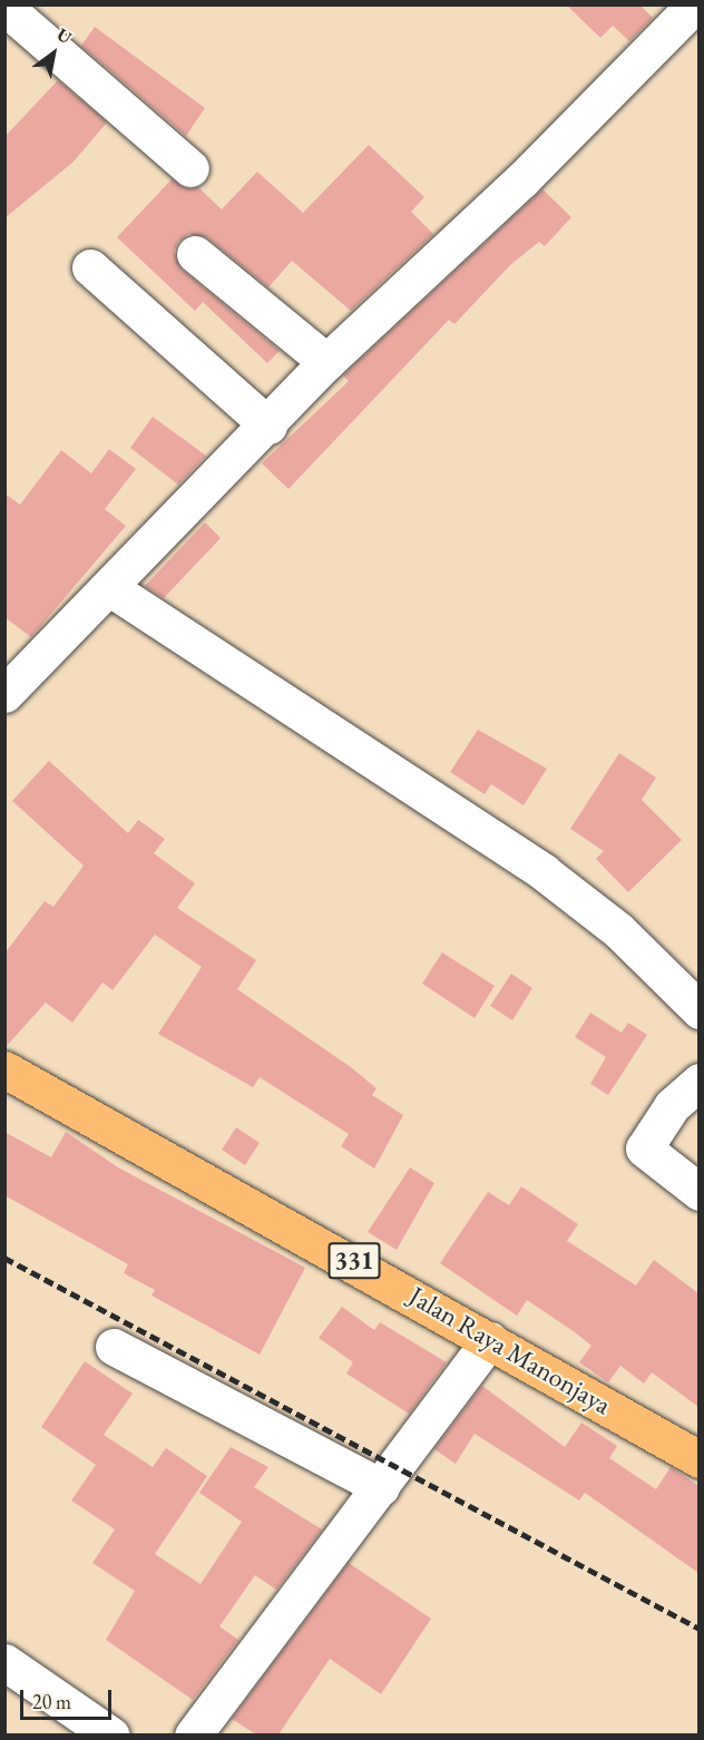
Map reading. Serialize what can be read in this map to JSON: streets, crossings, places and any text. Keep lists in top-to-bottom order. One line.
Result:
{"streets":{"main road":["331","Jalan Raya Manonjaya"]},"scale_bar":"20 m","north":"top right"}
